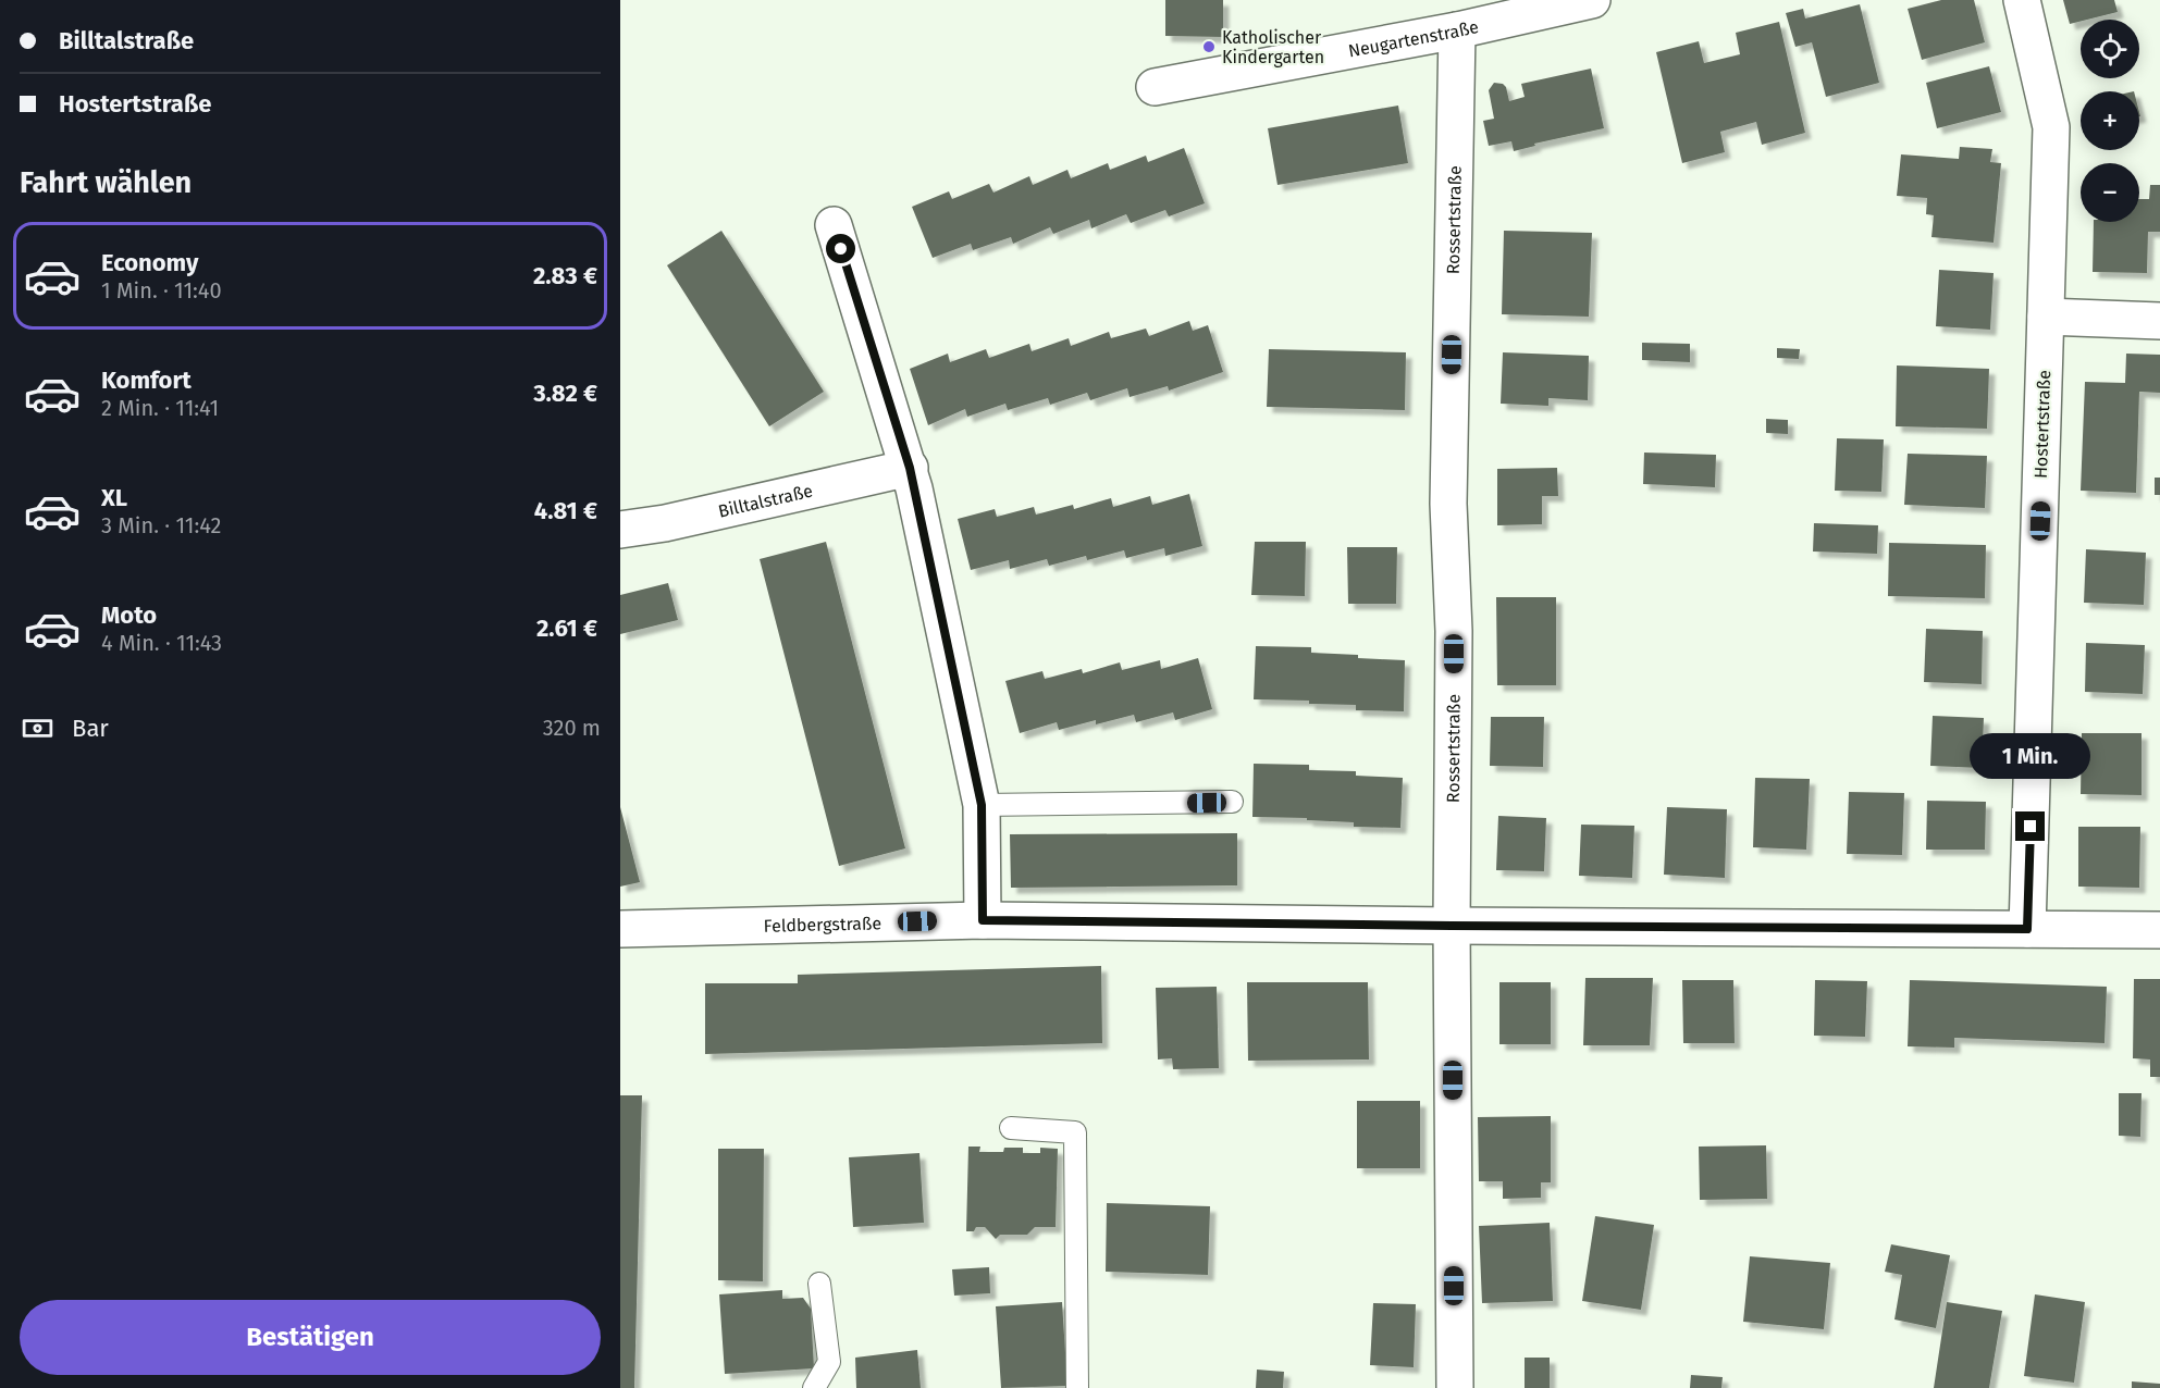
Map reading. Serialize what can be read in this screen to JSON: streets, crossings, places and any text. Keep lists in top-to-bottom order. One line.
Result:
{"streets":{"street":["Neugartenstraße","Rossertstraße","Hostertstraße","Billtalstraße","Feldbergstraße"]},"crossings":[["Neugartenstraße","Rossertstraße"],["Rossertstraße","Feldbergstraße"],["Hostertstraße","Feldbergstraße"]],"places":["Katholischer Kindergarten"],"page":{"banner":["Billtalstraße","Hostertstraße"],"map_buttons":["+","−"],"heading":"Fahrt wählen","list":[{"name":"Economy","note":"1 Min. · 11:40","value":"2.83 €"},{"name":"Komfort","note":"2 Min. · 11:41","value":"3.82 €"},{"name":"XL","note":"3 Min. · 11:42","value":"4.81 €"},{"name":"Moto","note":"4 Min. · 11:43","value":"2.61 €"}],"pay":["Bar","320 m"],"bubble":"1 Min.","buttons":"Bestätigen"}}
